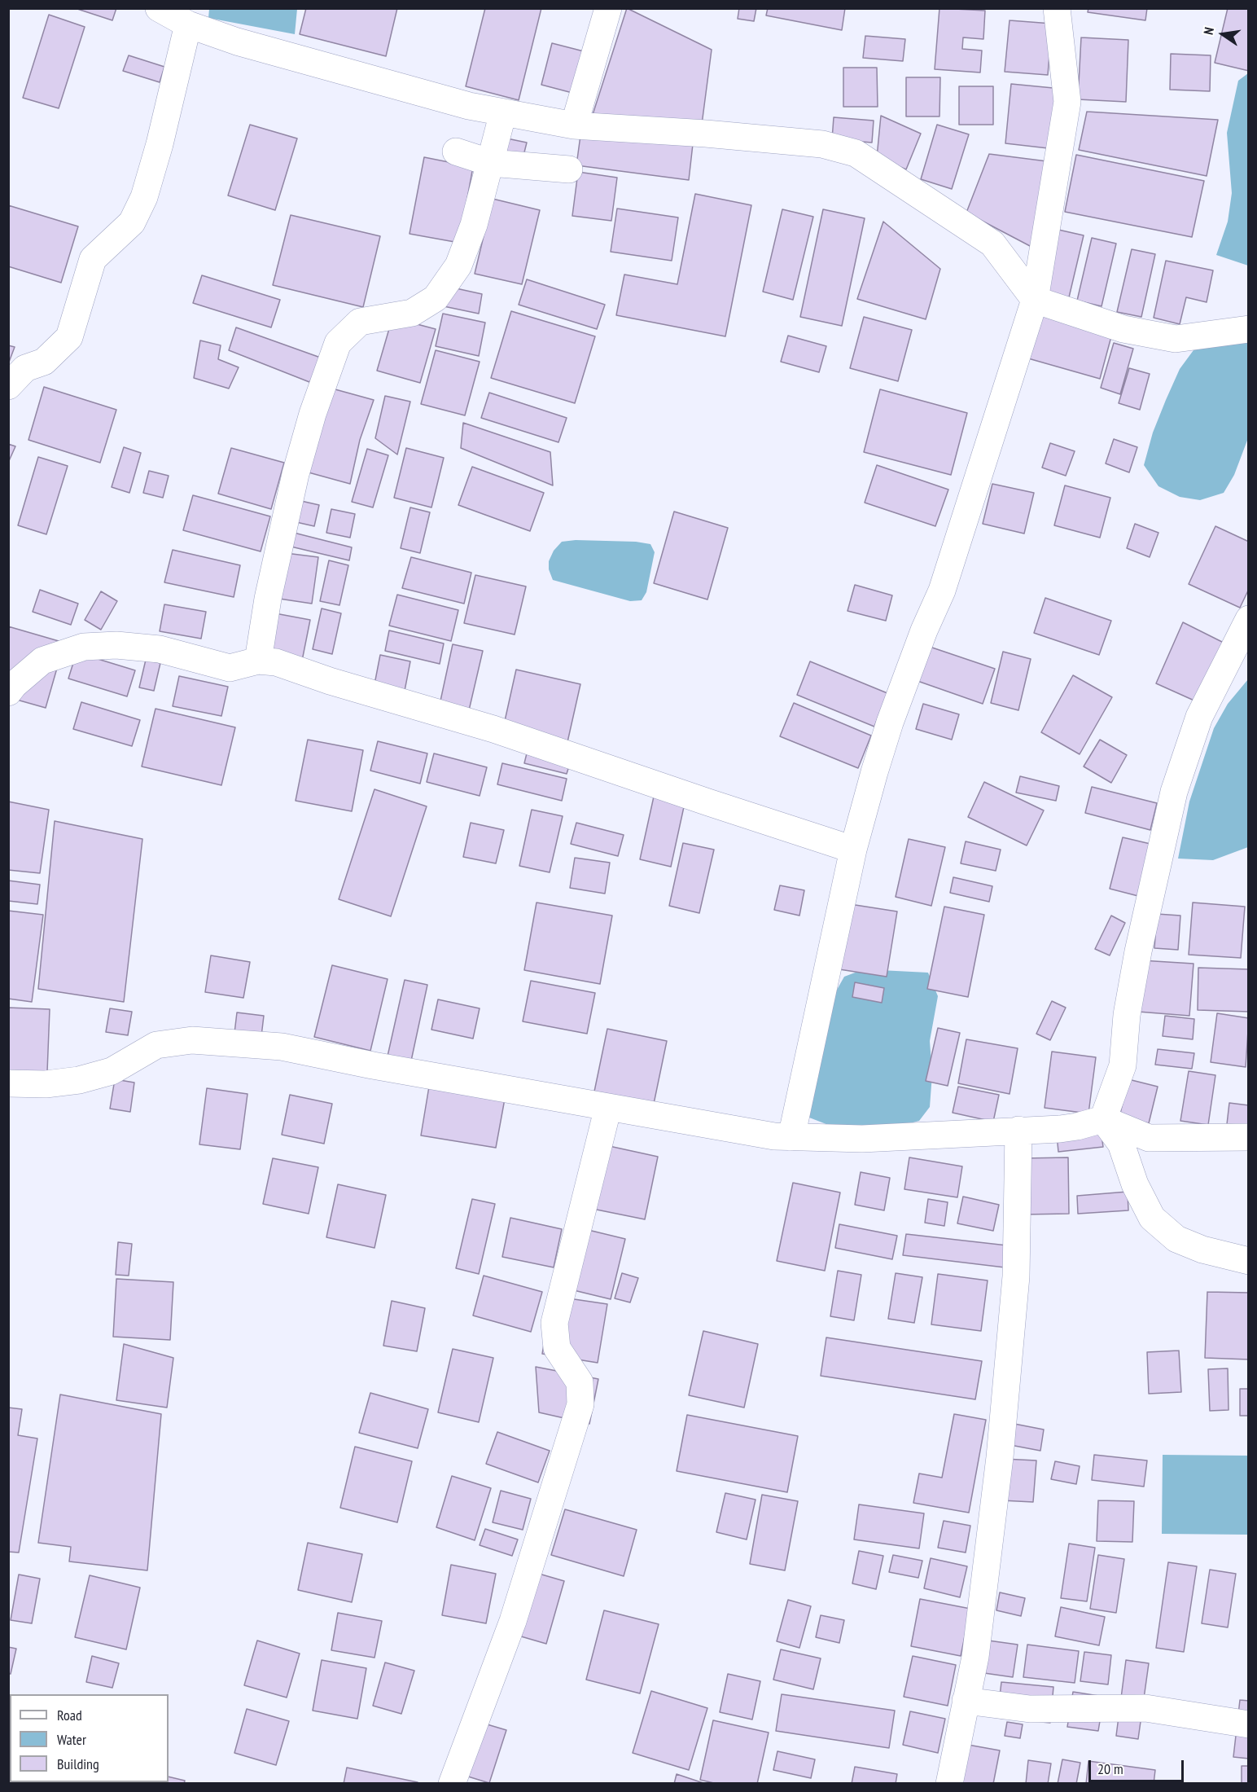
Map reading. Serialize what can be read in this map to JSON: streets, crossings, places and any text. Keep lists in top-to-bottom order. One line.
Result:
{"legend":["Road","Water","Building"],"scale_bar":"20 m","north":"left"}
